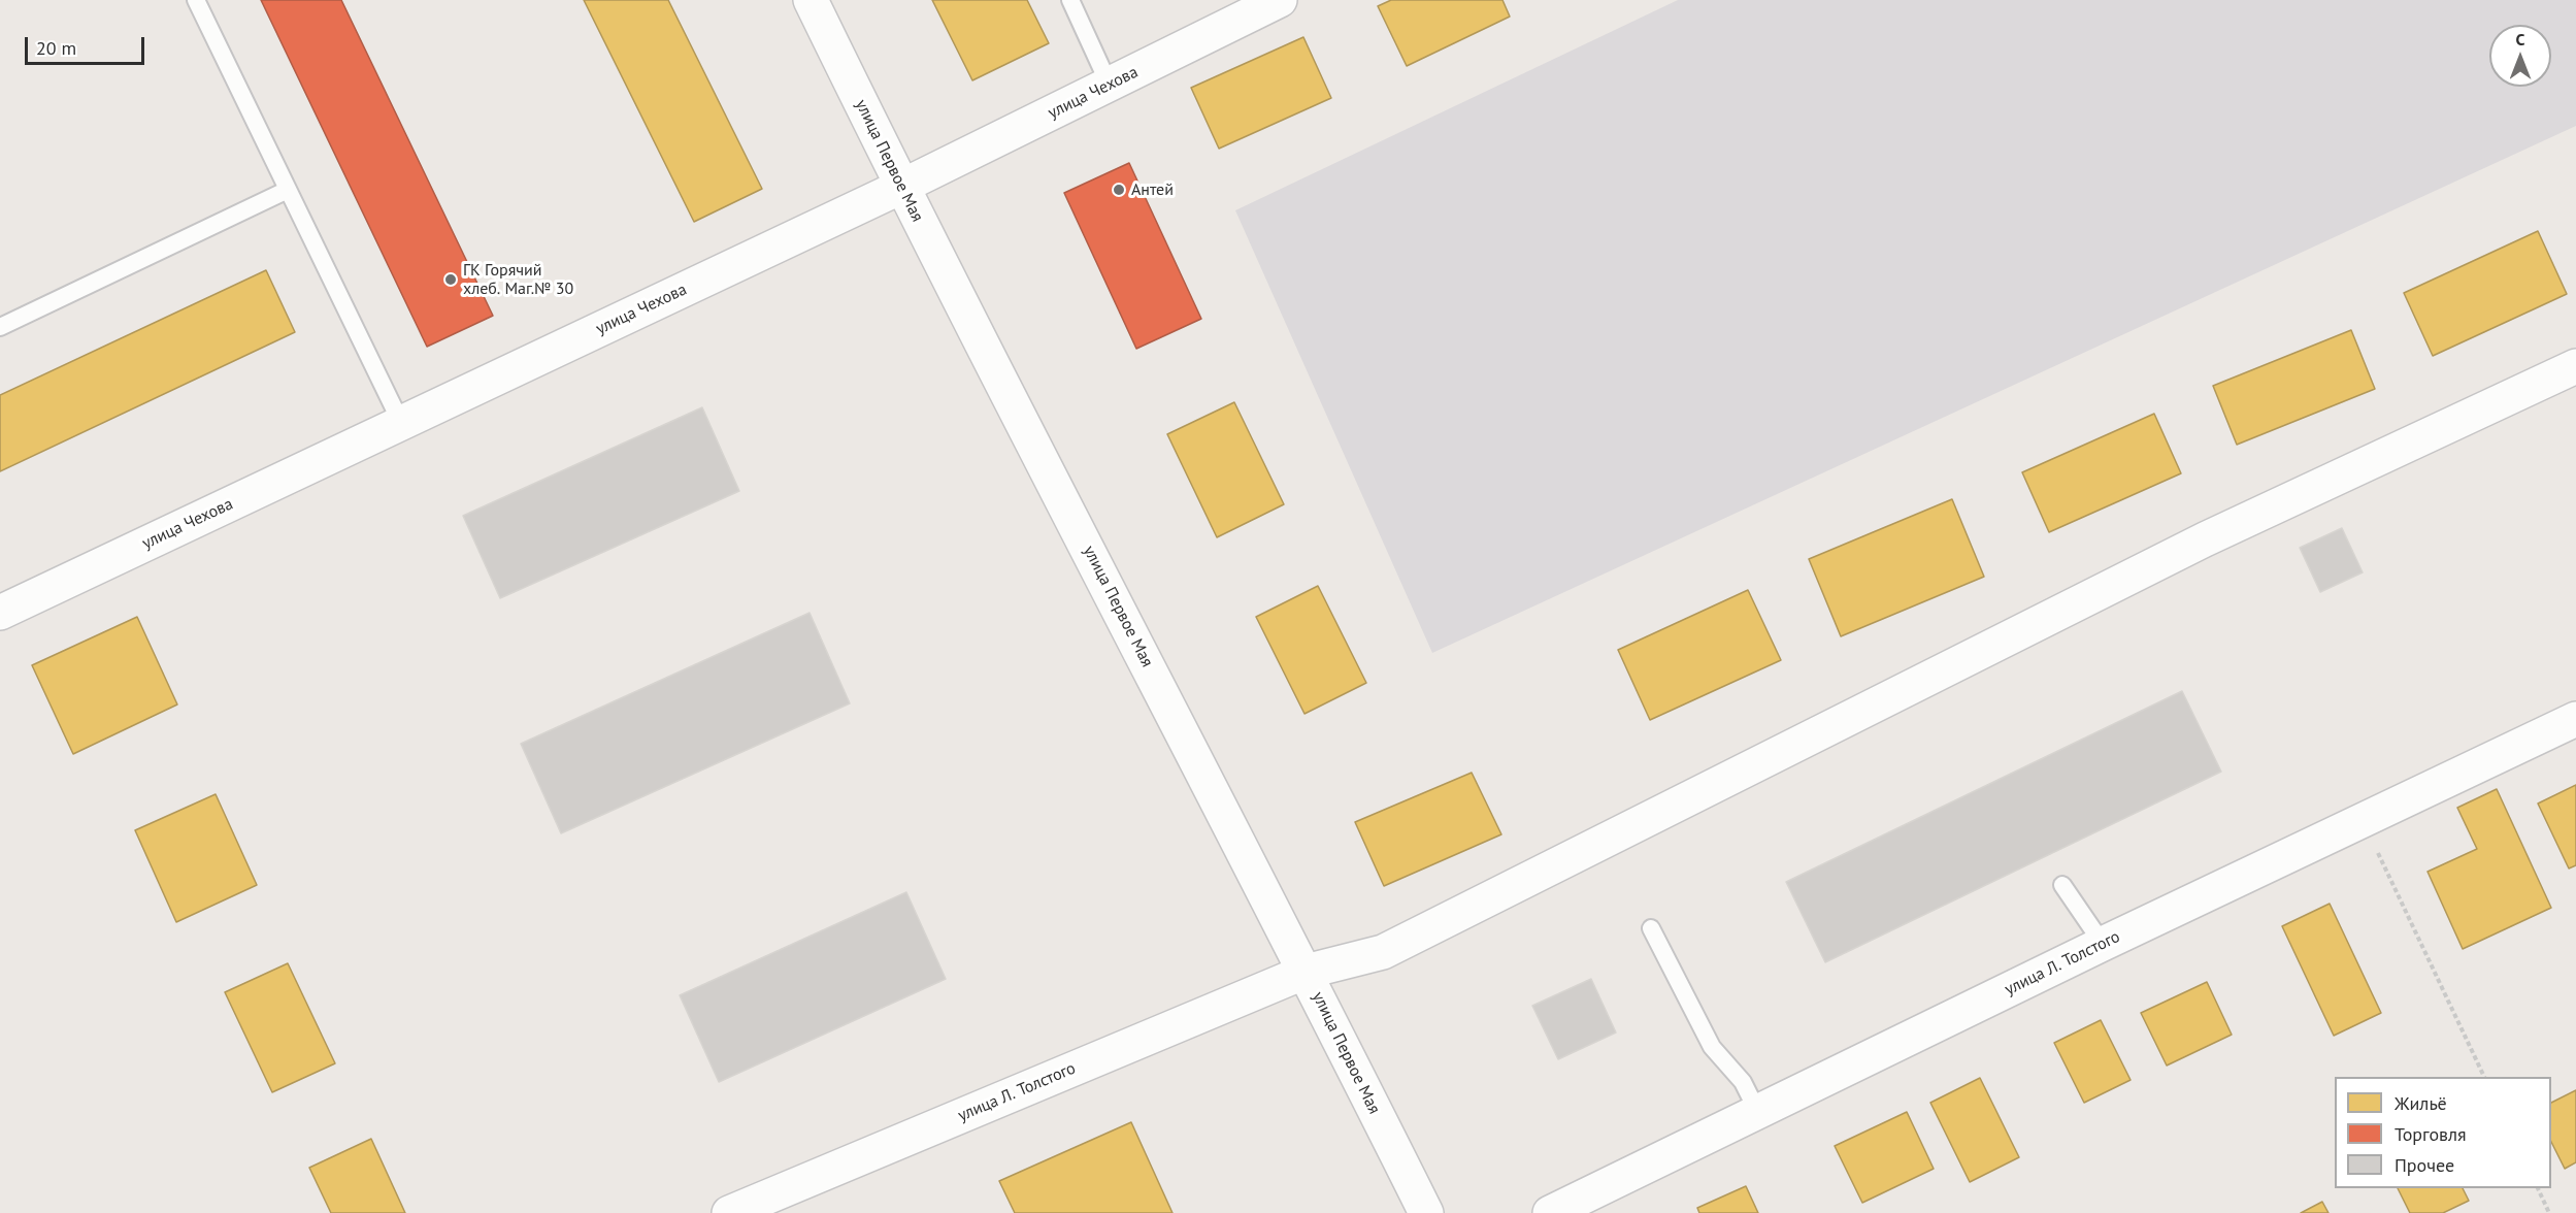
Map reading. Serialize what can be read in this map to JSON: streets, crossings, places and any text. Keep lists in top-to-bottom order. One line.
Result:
{"streets":{"street":["улица Чехова","улица Первое Мая","улица Л. Толстого"]},"crossings":[["улица Чехова","улица Первое Мая"],["улица Первое Мая","улица Л. Толстого"]],"places":["Антей","ГК Горячий хлеб. Маг.№ 30"],"legend":["Жильё","Торговля","Прочее"],"scale_bar":"20 m","north":"top"}
